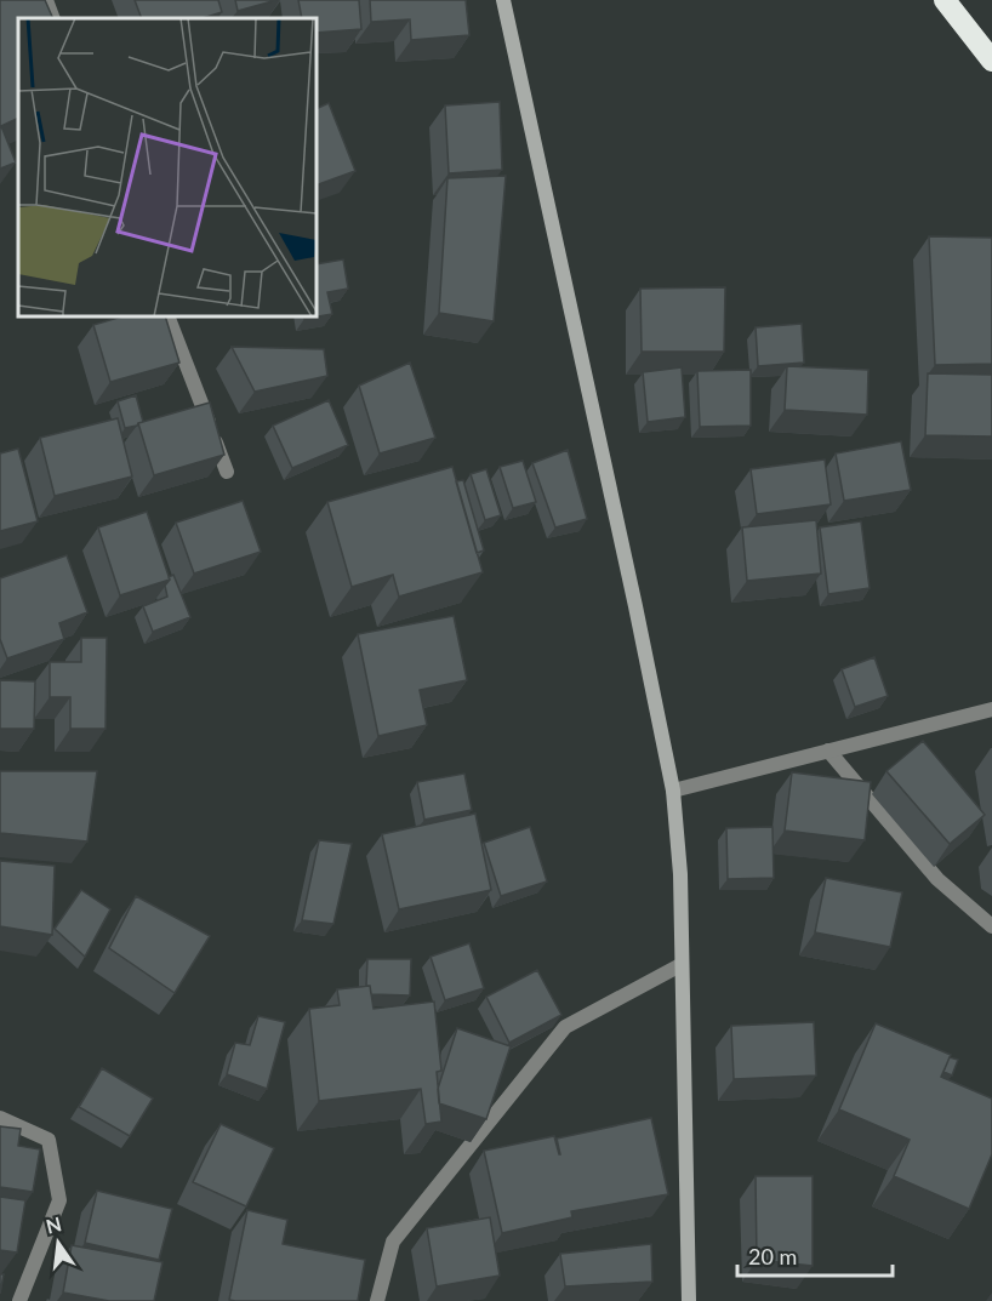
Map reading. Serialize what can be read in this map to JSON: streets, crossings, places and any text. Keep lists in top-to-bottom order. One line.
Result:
{"scale_bar":"20 m","north":"top"}
